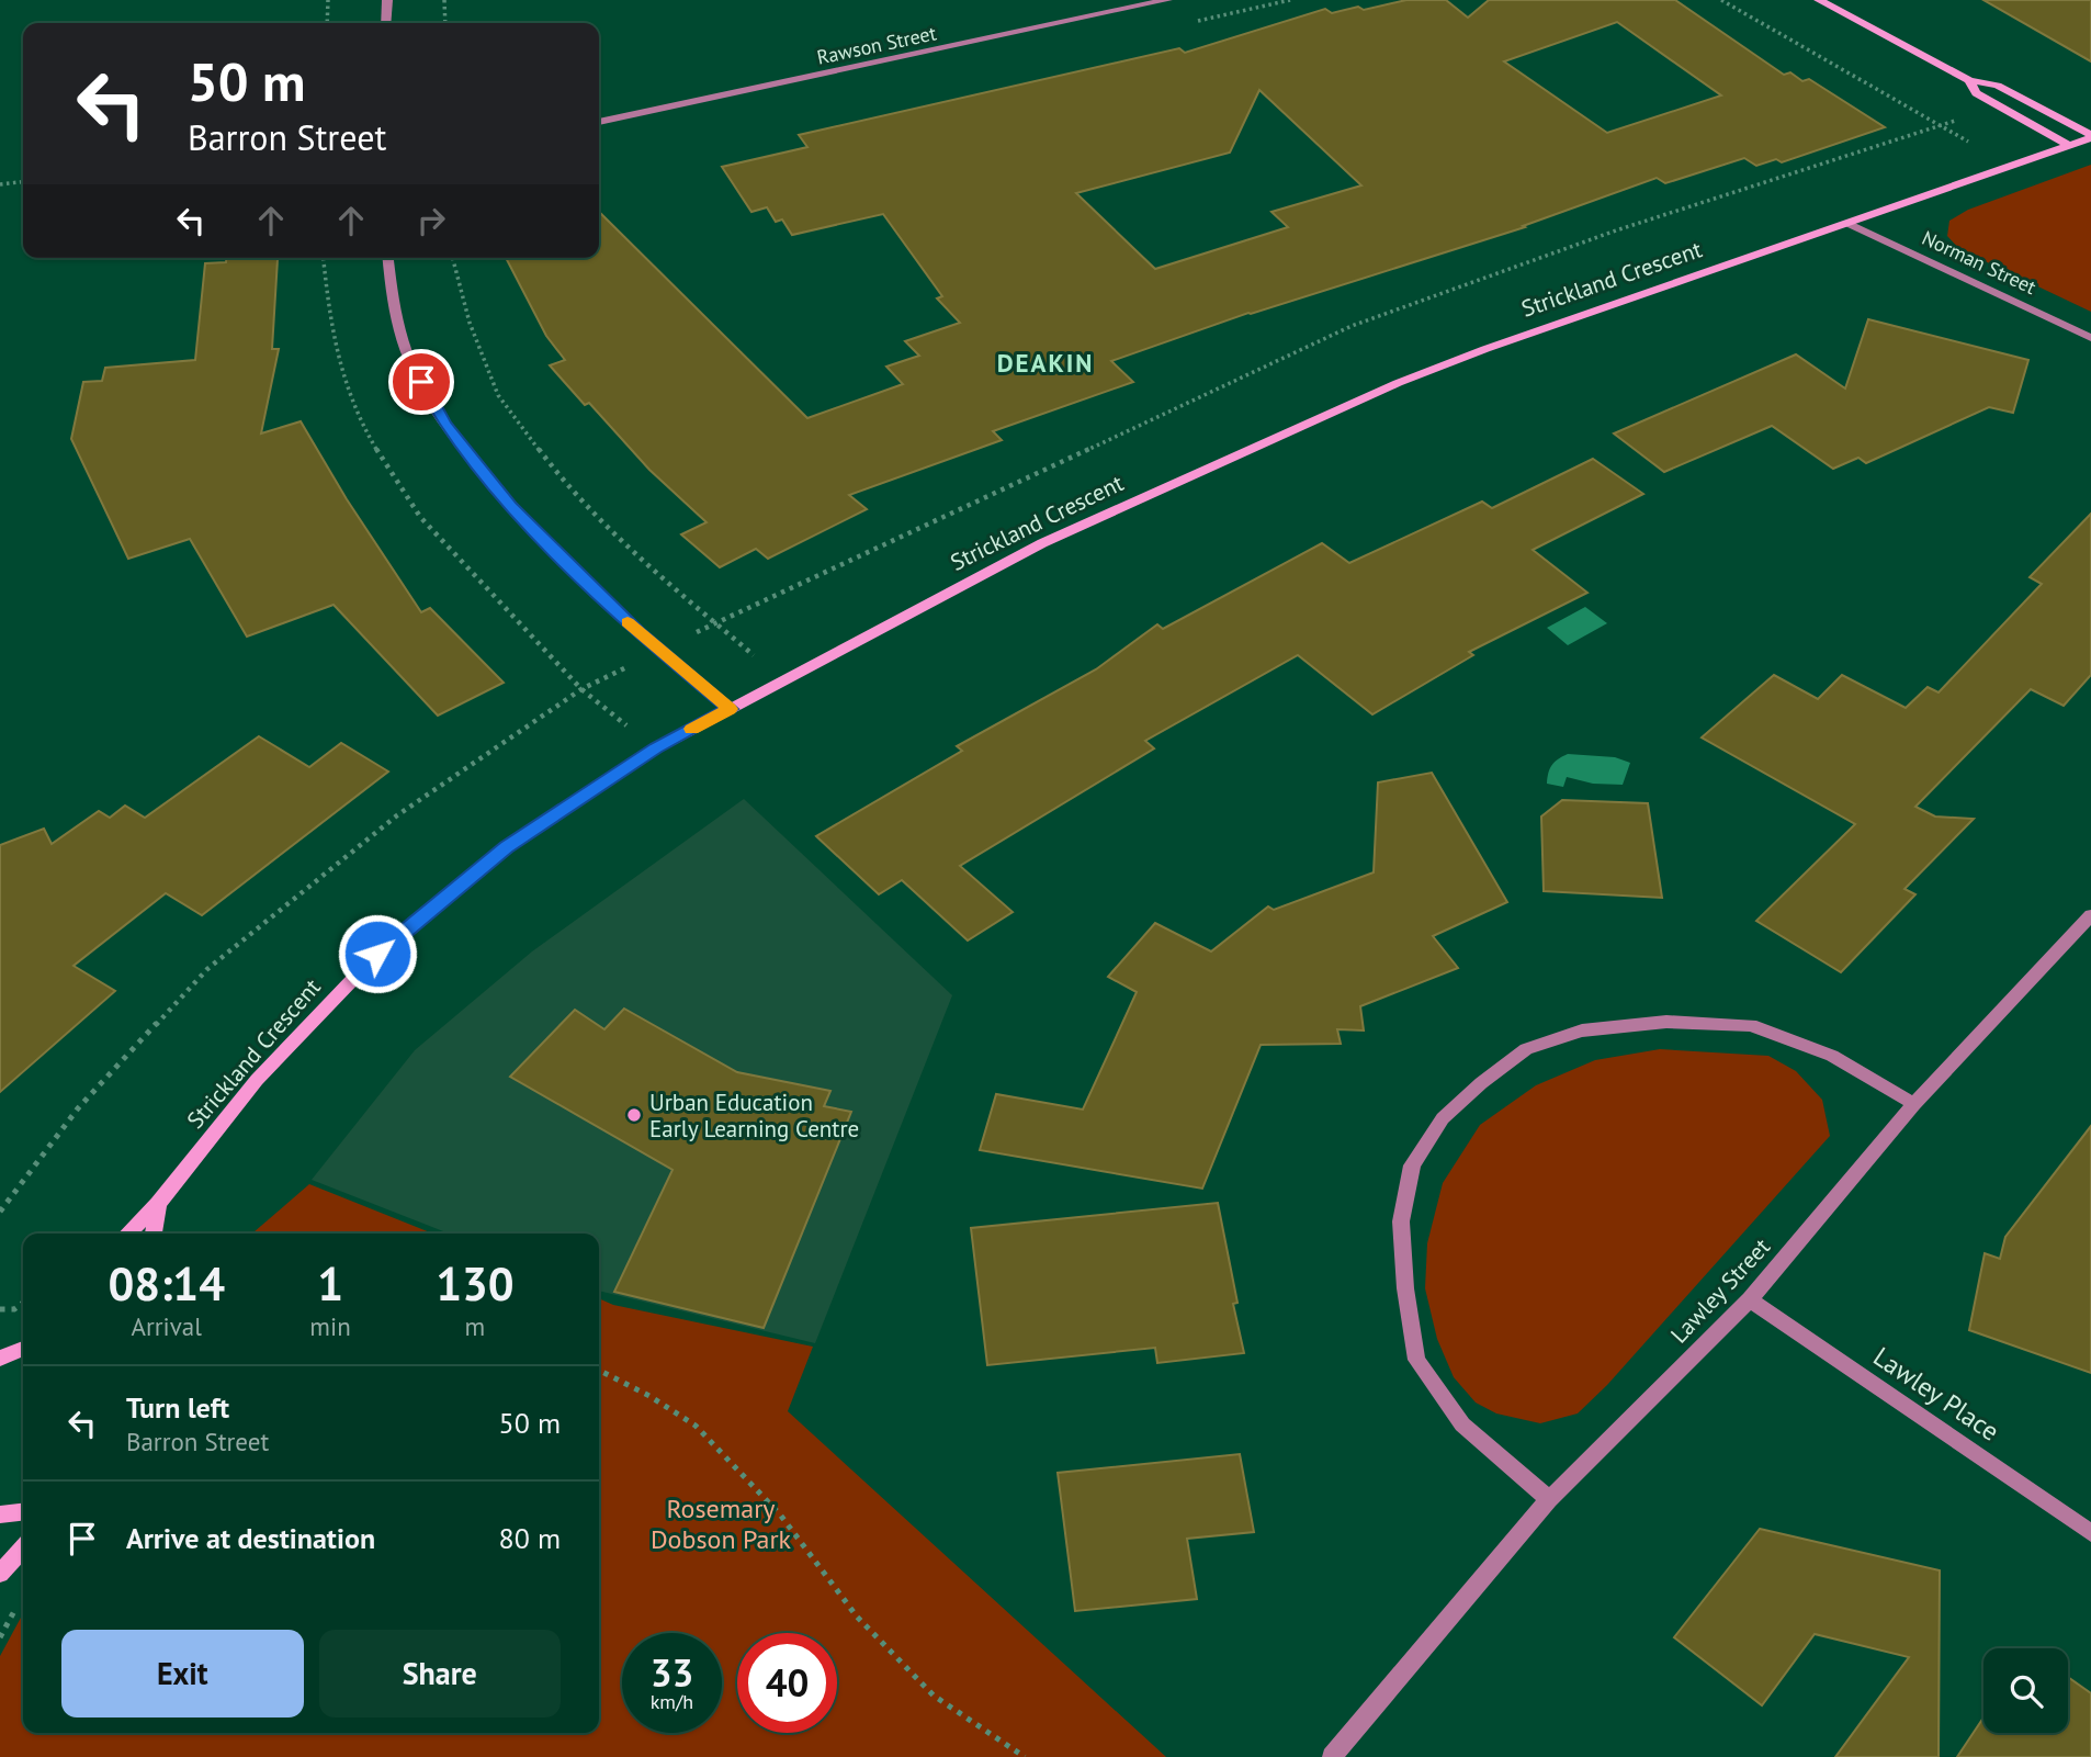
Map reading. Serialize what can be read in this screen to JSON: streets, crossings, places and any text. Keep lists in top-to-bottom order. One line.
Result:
{"streets":{"street":["Rawson Street","Norman Street","Strickland Crescent","Lawley Street","Lawley Place"]},"crossings":[["Norman Street","Strickland Crescent"],["Lawley Street","Lawley Place"]],"districts":["DEAKIN"],"parks":["Rosemary Dobson Park"],"places":["Urban Education Early Learning Centre"],"page":{"turn":["50 m","Barron Street"],"eta":["08:14","Arrival","1","min","130","m"],"list":[{"name":"Turn left","note":"Barron Street","value":"50 m"},{"name":"Arrive at destination","value":"80 m"}],"buttons":["Exit","Share"],"speed":"33 km/h","limit":"40"}}
